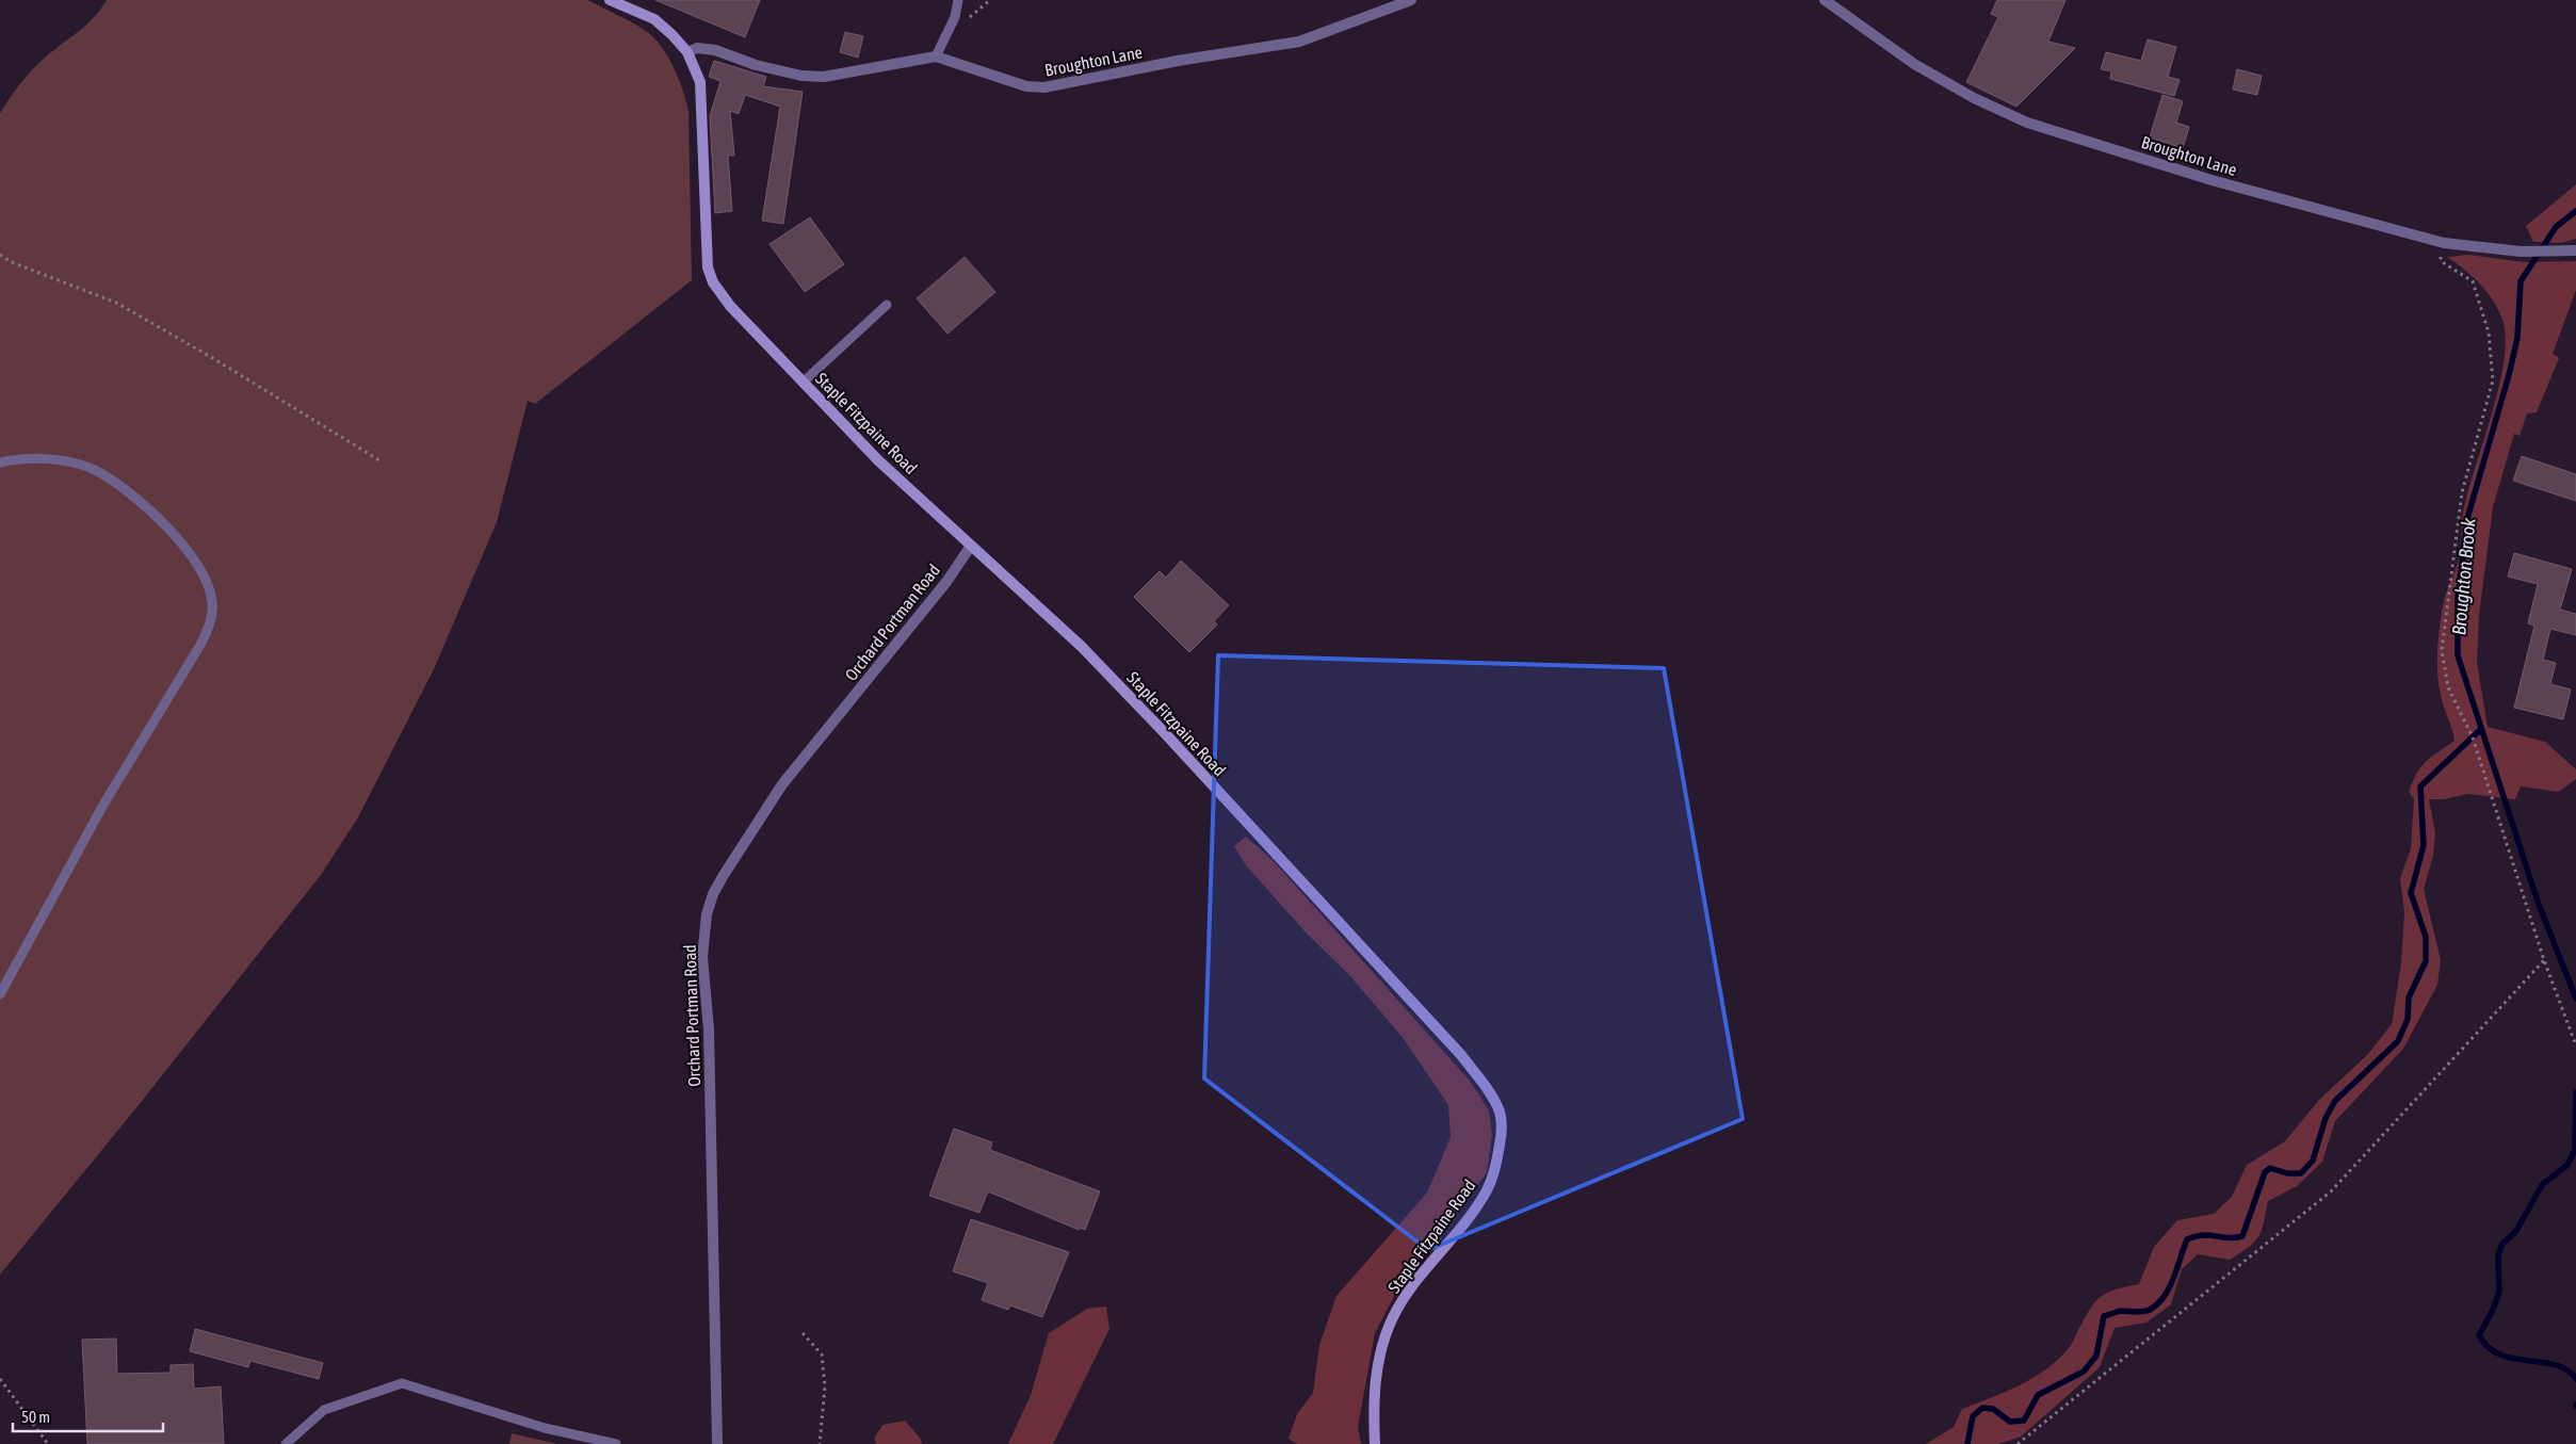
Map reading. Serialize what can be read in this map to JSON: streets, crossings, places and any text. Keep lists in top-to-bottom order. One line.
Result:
{"streets":{"street":["Broughton Lane","Staple Fitzpaine Road","Orchard Portman Road"]},"crossings":[["Staple Fitzpaine Road","Orchard Portman Road"]],"water":["Broughton Brook"],"scale_bar":"50 m"}
